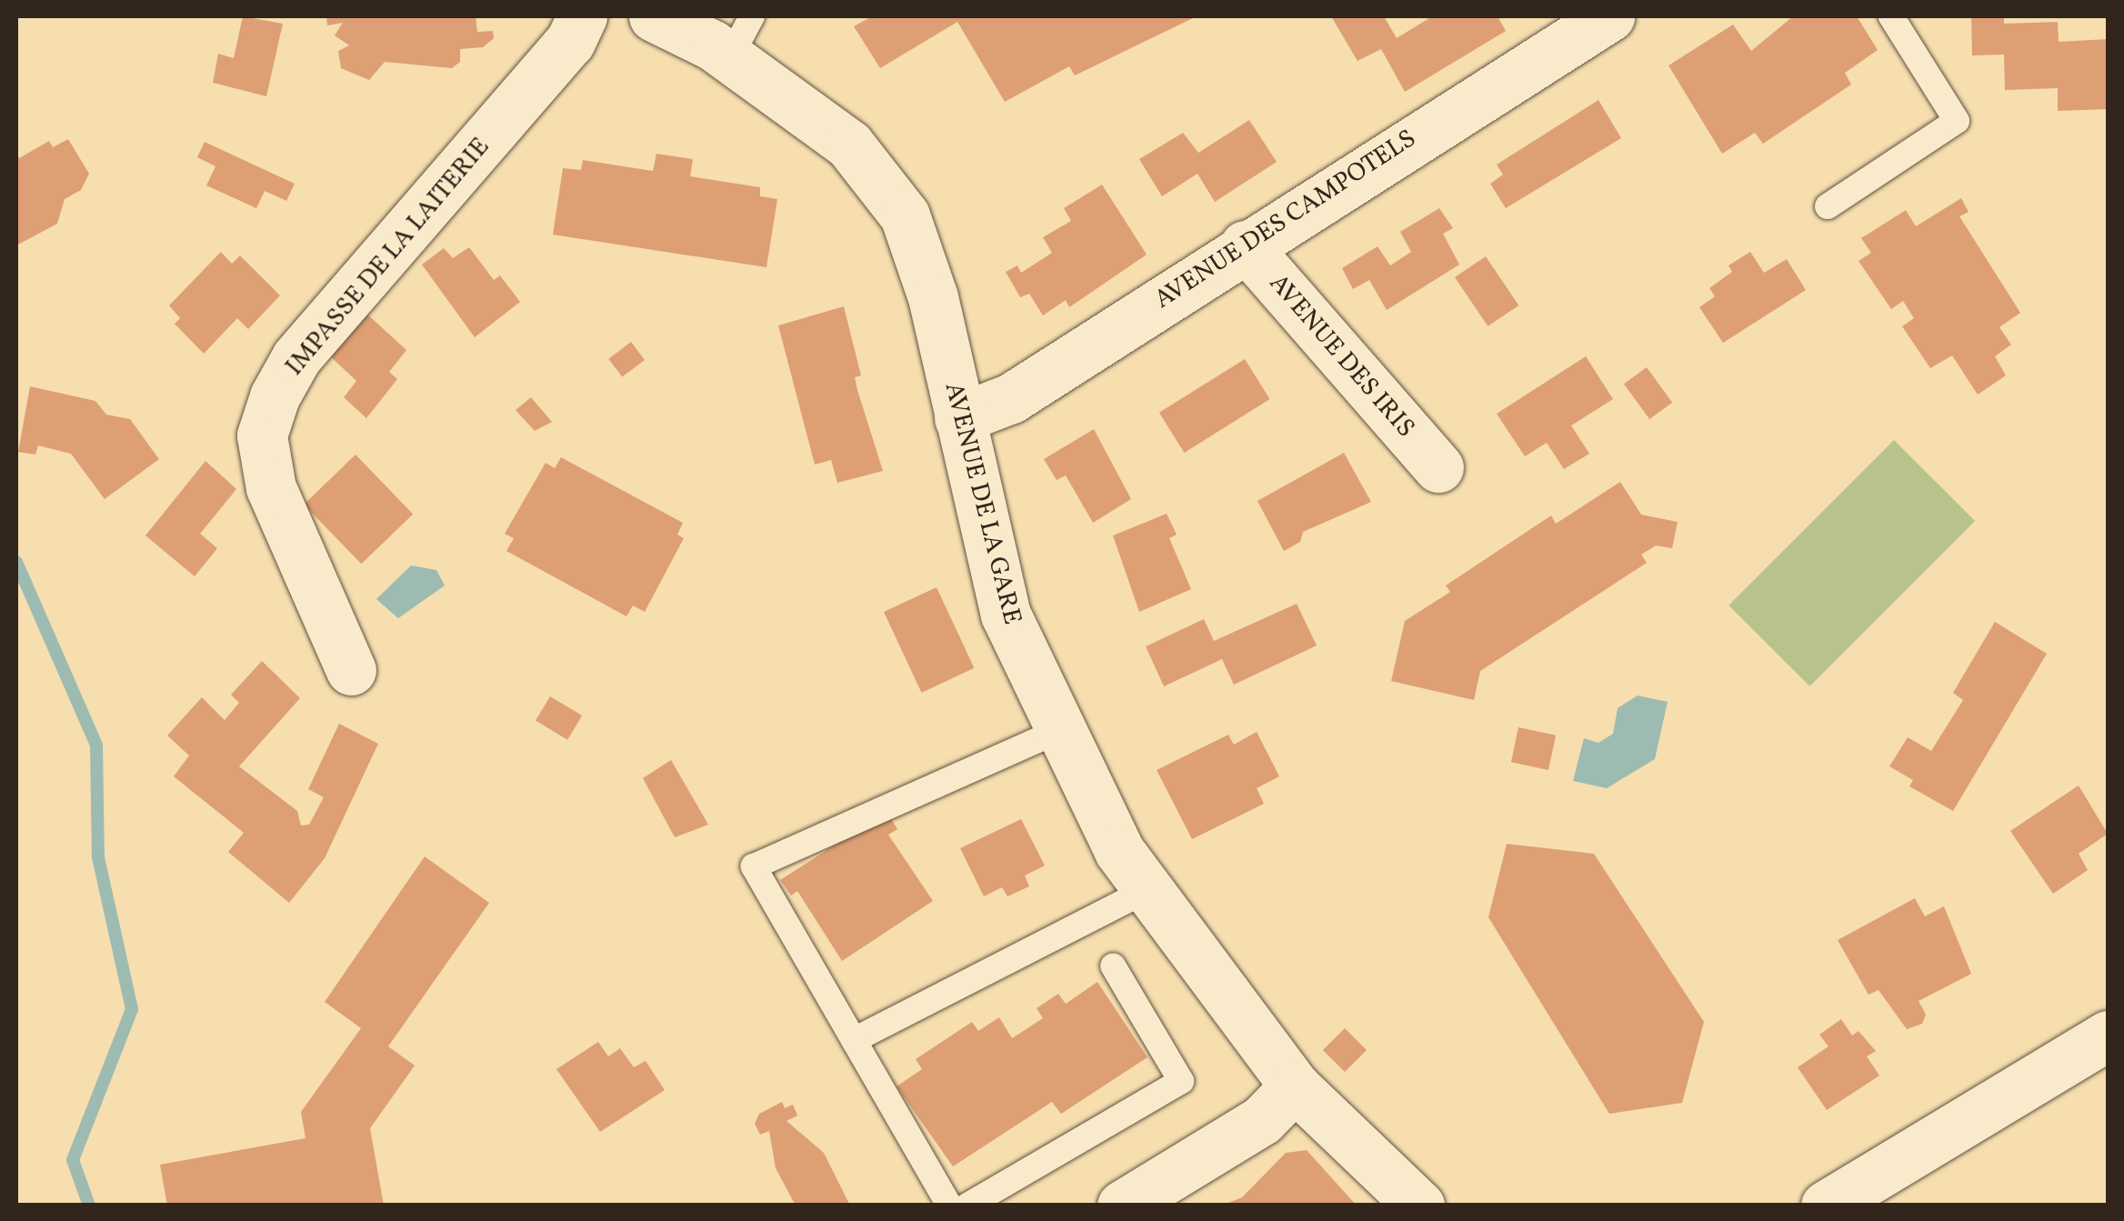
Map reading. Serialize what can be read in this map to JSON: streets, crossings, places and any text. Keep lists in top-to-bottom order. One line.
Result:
{"streets":{"street":["AVENUE DES CAMPOTELS","IMPASSE DE LA LAITERIE","AVENUE DES IRIS","AVENUE DE LA GARE"]},"crossings":[["AVENUE DES CAMPOTELS","AVENUE DES IRIS"],["AVENUE DES CAMPOTELS","AVENUE DE LA GARE"]]}
